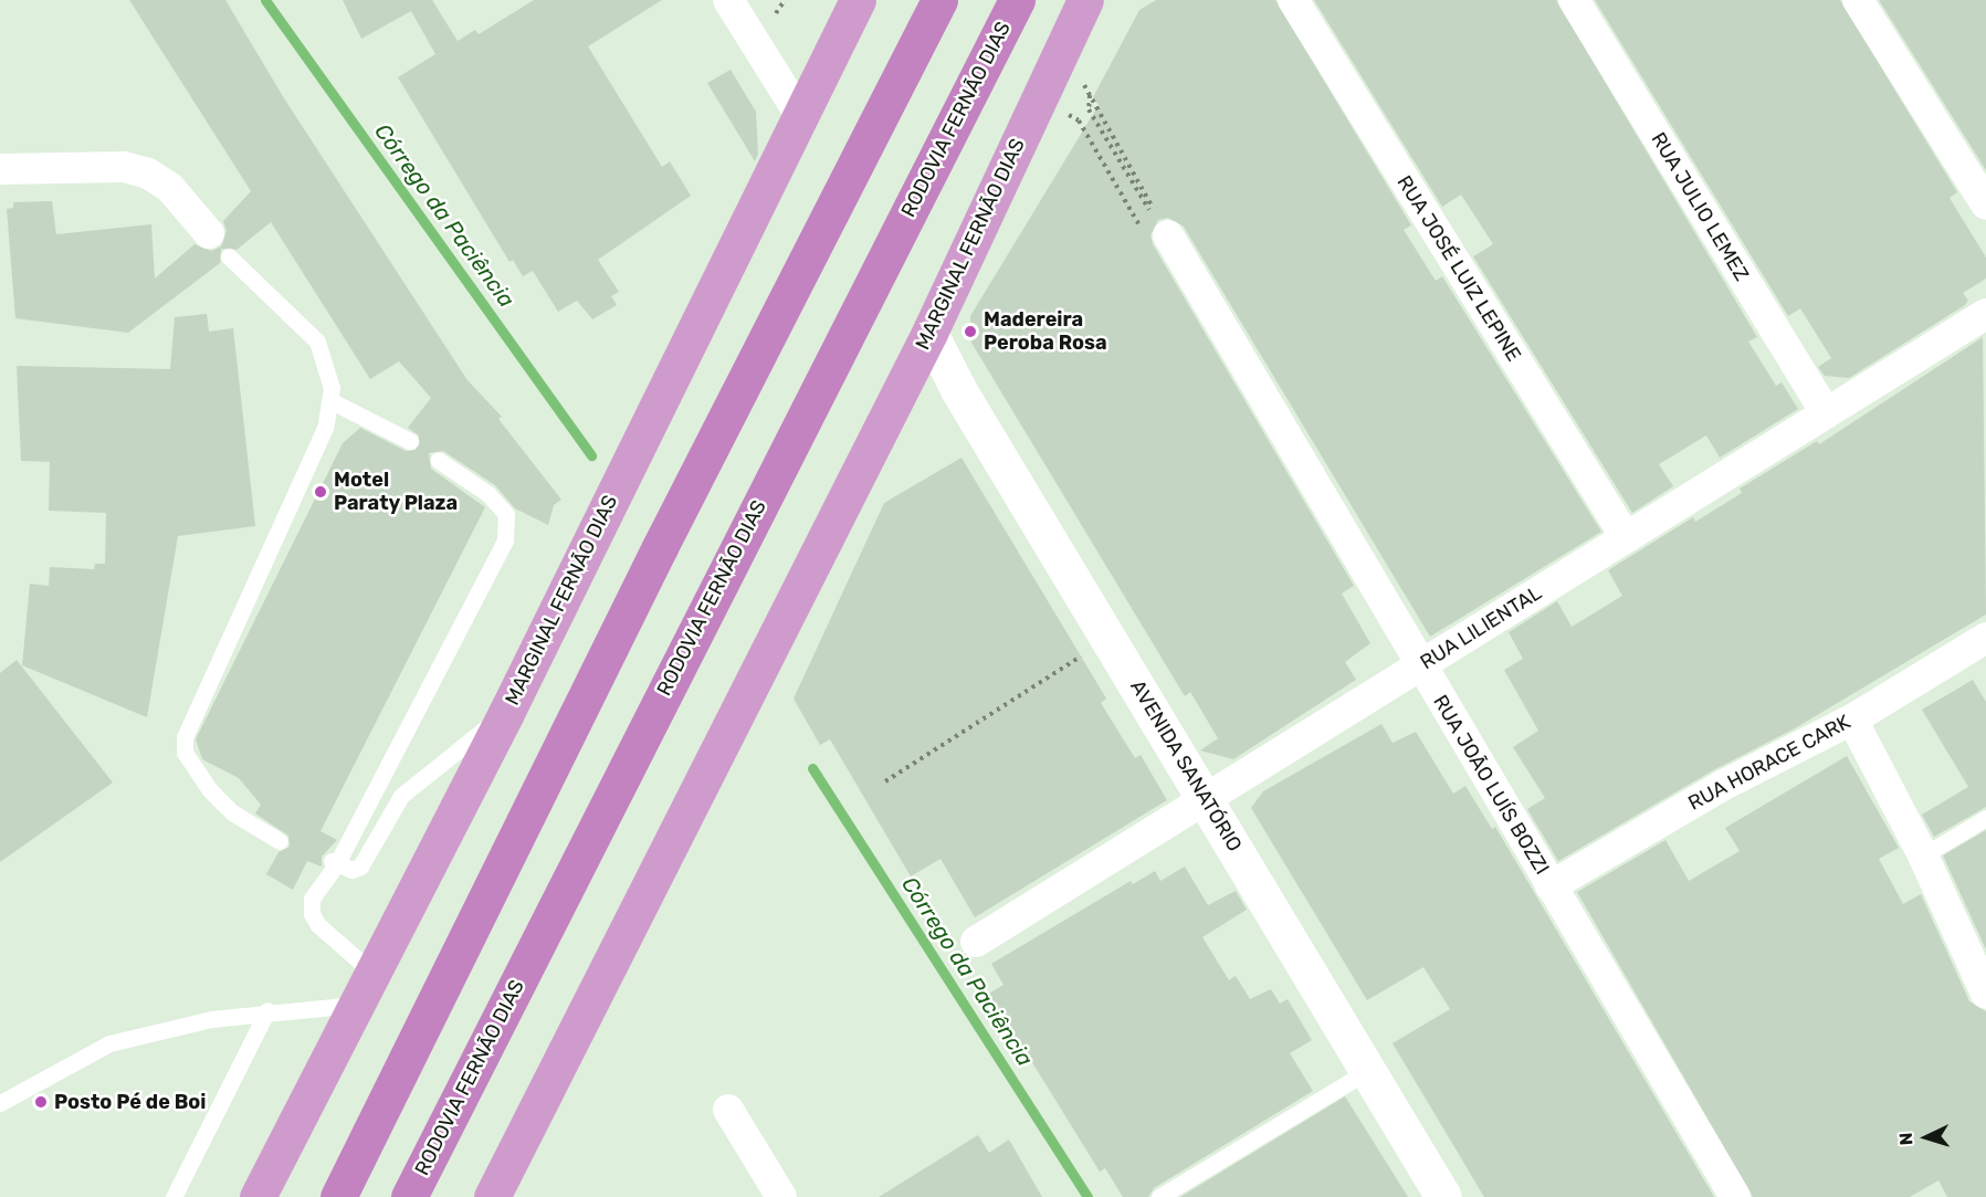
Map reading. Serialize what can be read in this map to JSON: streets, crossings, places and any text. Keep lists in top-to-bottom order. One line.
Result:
{"streets":{"highway":["RODOVIA FERNÃO DIAS","MARGINAL FERNÃO DIAS"],"street":["RUA JULIO LEMEZ","RUA JOSÉ LUIZ LEPINE","RUA LILIENTAL","RUA HORACE CARK","AVENIDA SANATÓRIO","RUA JOÃO LUÍS BOZZI"]},"crossings":[["RUA JULIO LEMEZ","RUA LILIENTAL"],["MARGINAL FERNÃO DIAS","AVENIDA SANATÓRIO"],["RUA JOSÉ LUIZ LEPINE","RUA LILIENTAL"],["RUA LILIENTAL","AVENIDA SANATÓRIO"],["RUA LILIENTAL","RUA JOÃO LUÍS BOZZI"],["RUA HORACE CARK","RUA JOÃO LUÍS BOZZI"]],"water":["Córrego da Paciência"],"places":["Madereira Peroba Rosa","Motel Paraty Plaza","Posto Pé de Boi"],"north":"left"}
